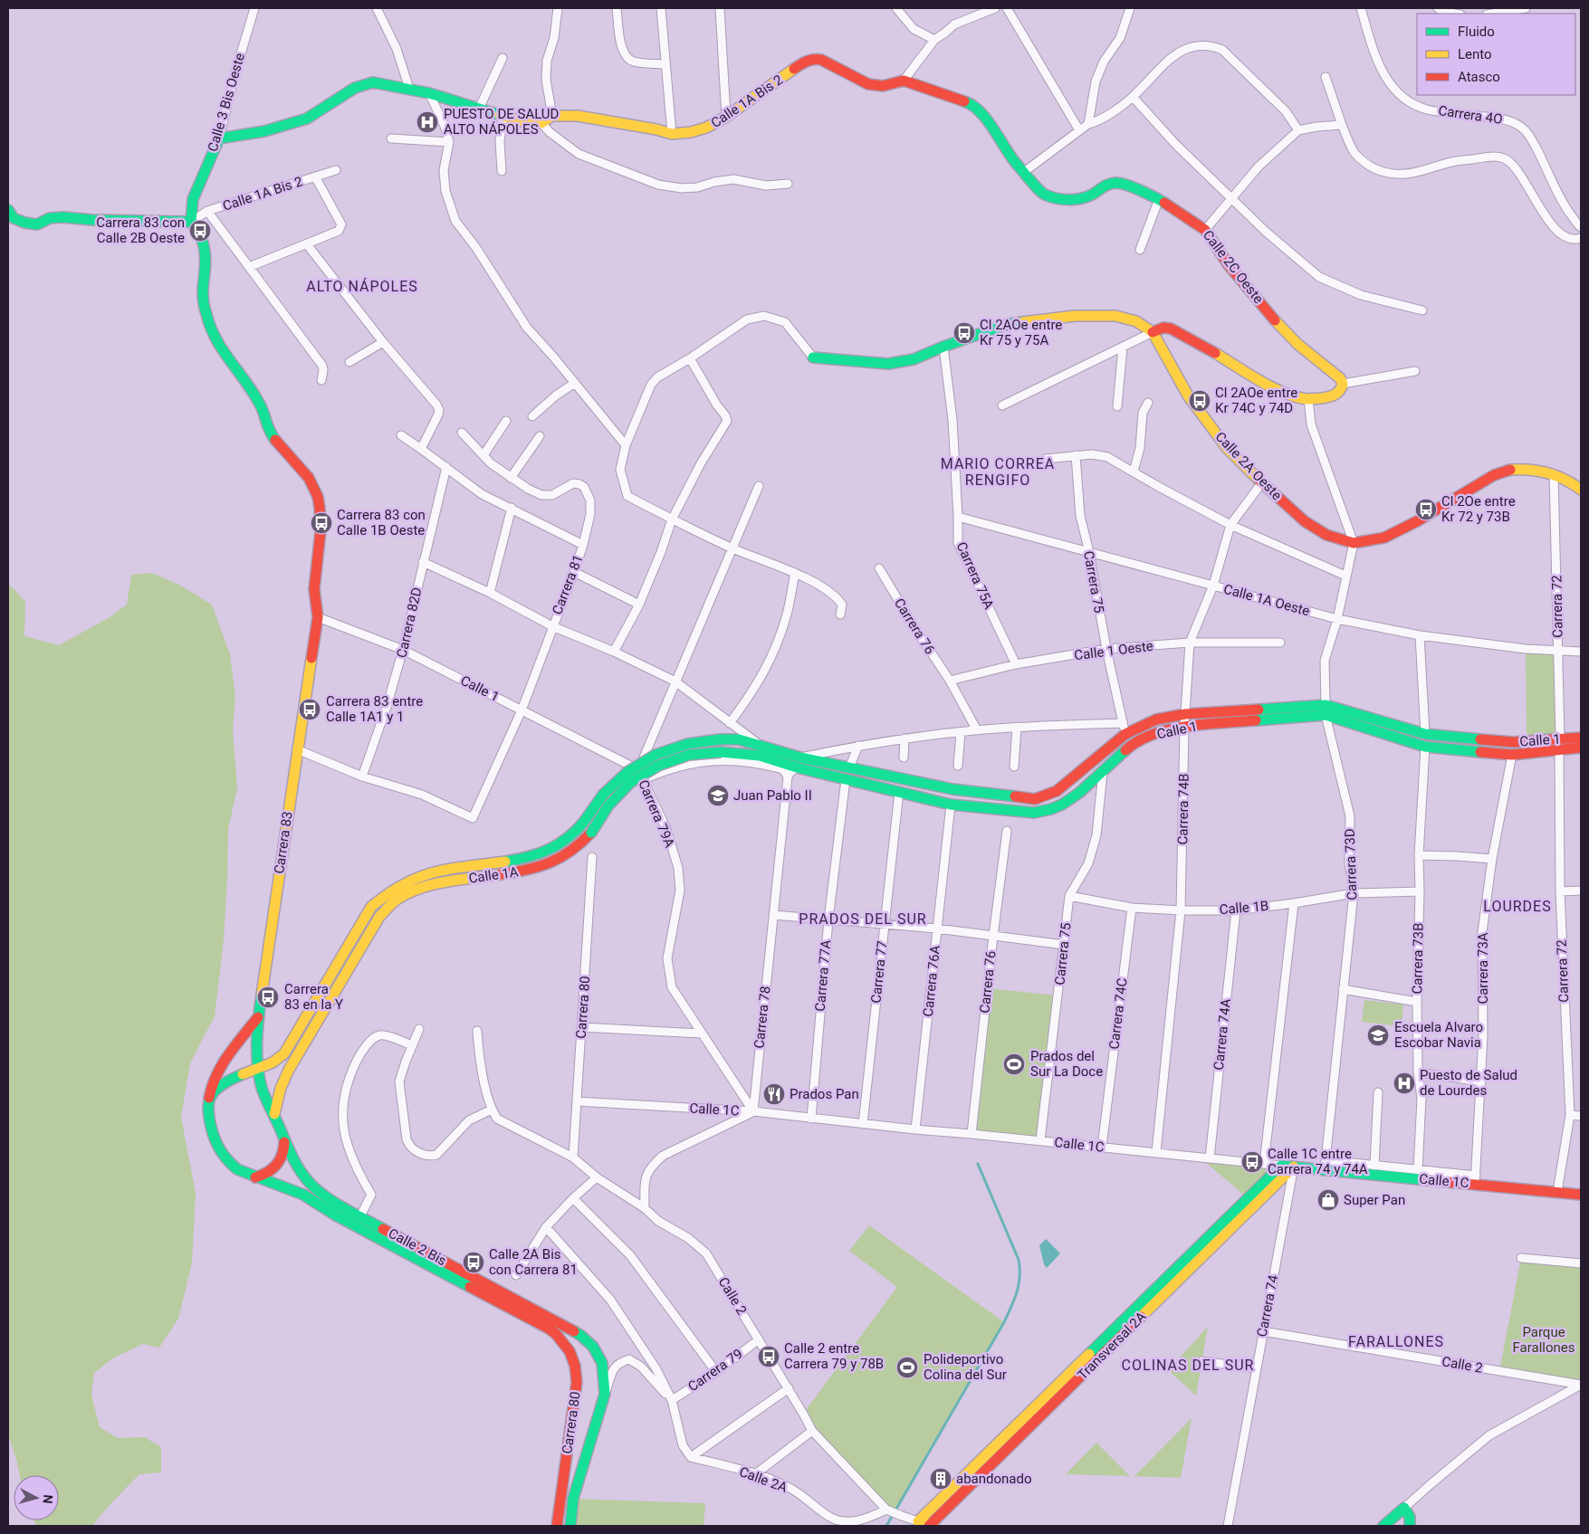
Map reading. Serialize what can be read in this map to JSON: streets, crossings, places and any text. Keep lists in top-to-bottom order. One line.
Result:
{"streets":{"street":["Calle 1A Bis 2","Calle 3 Bis Oeste","Carrera 4O","Calle 2C Oeste","Calle 2A Oeste","Carrera 75A","Carrera 75","Carrera 81","Calle 1A Oeste","Carrera 72","Carrera 82D","Carrera 76","Calle 1 Oeste","Calle 1","Carrera 74B","Carrera 79A","Carrera 83","Carrera 73D","Calle 1A","Calle 1B","Carrera 73B","Carrera 73A","Carrera 77","Carrera 77A","Carrera 76A","Carrera 80","Carrera 74C","Carrera 78","Carrera 74A","Calle 1C","Calle 2 Bis","Calle 2","Carrera 74","Transversal 2A","Carrera 79","Calle 2A"]},"crossings":[["Calle 1A Bis 2","Calle 3 Bis Oeste"],["Calle 1A Bis 2","Calle 2C Oeste"],["Calle 1A Bis 2","Carrera 83"],["Calle 3 Bis Oeste","Carrera 83"],["Calle 2A Oeste","Carrera 72"],["Calle 2A Oeste","Carrera 74B"],["Calle 2A Oeste","Carrera 73D"],["Carrera 75A","Calle 1A Oeste"],["Carrera 75A","Calle 1 Oeste"],["Carrera 75","Calle 1A Oeste"],["Carrera 75","Calle 1 Oeste"],["Carrera 75","Calle 1"],["Carrera 75","Calle 1B"],["Carrera 75","Calle 1C"],["Carrera 81","Carrera 82D"],["Carrera 81","Calle 1"],["Calle 1A Oeste","Carrera 72"],["Calle 1A Oeste","Carrera 74B"],["Calle 1A Oeste","Carrera 73D"],["Carrera 72","Calle 1"],["Carrera 72","Calle 1C"],["Carrera 82D","Calle 1"],["Carrera 76","Calle 1 Oeste"],["Carrera 76","Calle 1"],["Carrera 76","Calle 1C"],["Calle 1 Oeste","Carrera 74B"],["Calle 1","Carrera 74B"],["Calle 1","Carrera 79A"],["Calle 1","Carrera 83"],["Calle 1","Carrera 73D"],["Calle 1","Calle 1A"],["Calle 1","Carrera 73B"],["Calle 1","Carrera 73A"],["Calle 1","Carrera 77"],["Calle 1","Carrera 77A"],["Calle 1","Carrera 76A"],["Carrera 74B","Calle 1B"],["Carrera 74B","Calle 1C"],["Carrera 79A","Carrera 78"],["Carrera 79A","Calle 1C"],["Carrera 83","Calle 1A"],["Carrera 83","Calle 2 Bis"],["Carrera 73D","Calle 1B"],["Carrera 73D","Calle 1C"],["Calle 1A","Calle 2 Bis"],["Calle 1B","Carrera 73B"],["Calle 1B","Carrera 74C"],["Calle 1B","Carrera 74A"],["Carrera 73A","Calle 1C"],["Carrera 77","Calle 1C"],["Carrera 77A","Calle 1C"],["Carrera 76A","Calle 1C"],["Carrera 80","Calle 1C"],["Carrera 80","Calle 2 Bis"],["Carrera 80","Calle 2"],["Carrera 74C","Calle 1C"],["Carrera 78","Calle 1C"],["Carrera 74A","Calle 1C"],["Calle 1C","Carrera 74"],["Calle 1C","Transversal 2A"],["Calle 2","Carrera 74"],["Calle 2","Transversal 2A"],["Calle 2","Carrera 79"],["Calle 2","Calle 2A"],["Carrera 74","Transversal 2A"]],"districts":["ALTO NÁPOLES","MARIO CORREA RENGIFO","LOURDES","PRADOS DEL SUR","FARALLONES","COLINAS DEL SUR"],"parks":["Parque Farallones"],"places":{"hospital":["PUESTO DE SALUD ALTO NÁPOLES","Puesto de Salud de Lourdes"],"bus stop":["Carrera 83 con Calle 2B Oeste","Cl 2AOe entre Kr 75 y 75A","Cl 2AOe entre Kr 74C y 74D","Cl 2Oe entre Kr 72 y 73B","Carrera 83 con Calle 1B Oeste","Carrera 83 entre Calle 1A1 y 1","Carrera 83 en la Y","Calle 1C entre Carrera 74 y 74A","Calle 2A Bis con Carrera 81","Calle 2 entre Carrera 79 y 78B"],"school or university":["Juan Pablo II","Escuela Alvaro Escobar Navia"],"sports":["Prados del Sur La Doce","Polideportivo Colina del Sur"],"restaurant":["Prados Pan"],"shop":["Super Pan"],"building":["abandonado"]},"legend":["Fluido","Lento","Atasco"],"north":"right"}
